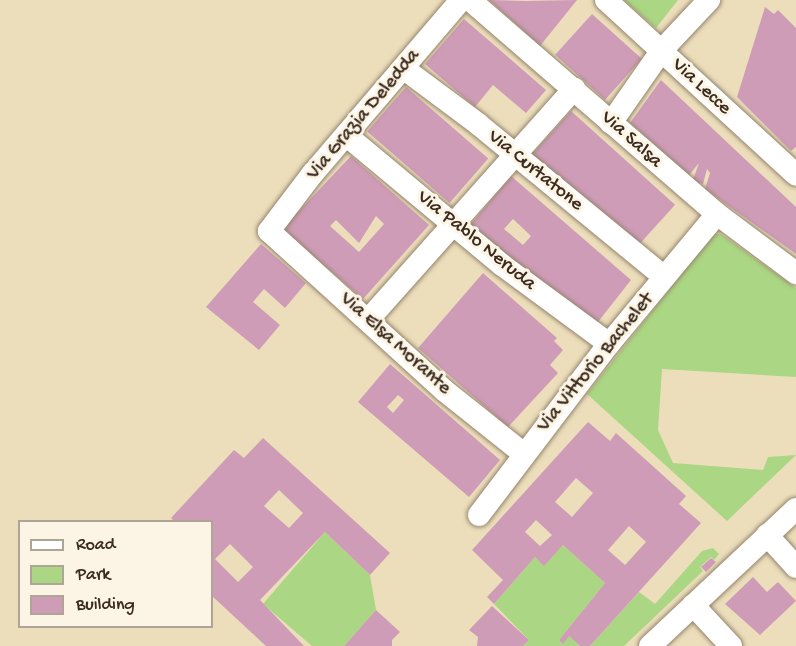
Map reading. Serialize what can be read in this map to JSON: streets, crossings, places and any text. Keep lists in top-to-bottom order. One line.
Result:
{"streets":{"street":["Via Lecce","Via Grazia Deledda","Via Salsa","Via Curtatone","Via Pablo Neruda","Via Elsa Morante","Via Vittorio Bachelet"]},"crossings":[["Via Grazia Deledda","Via Curtatone"],["Via Grazia Deledda","Via Pablo Neruda"],["Via Grazia Deledda","Via Elsa Morante"],["Via Salsa","Via Vittorio Bachelet"],["Via Curtatone","Via Vittorio Bachelet"],["Via Pablo Neruda","Via Vittorio Bachelet"],["Via Elsa Morante","Via Vittorio Bachelet"]],"legend":["Road","Park","Building"]}
